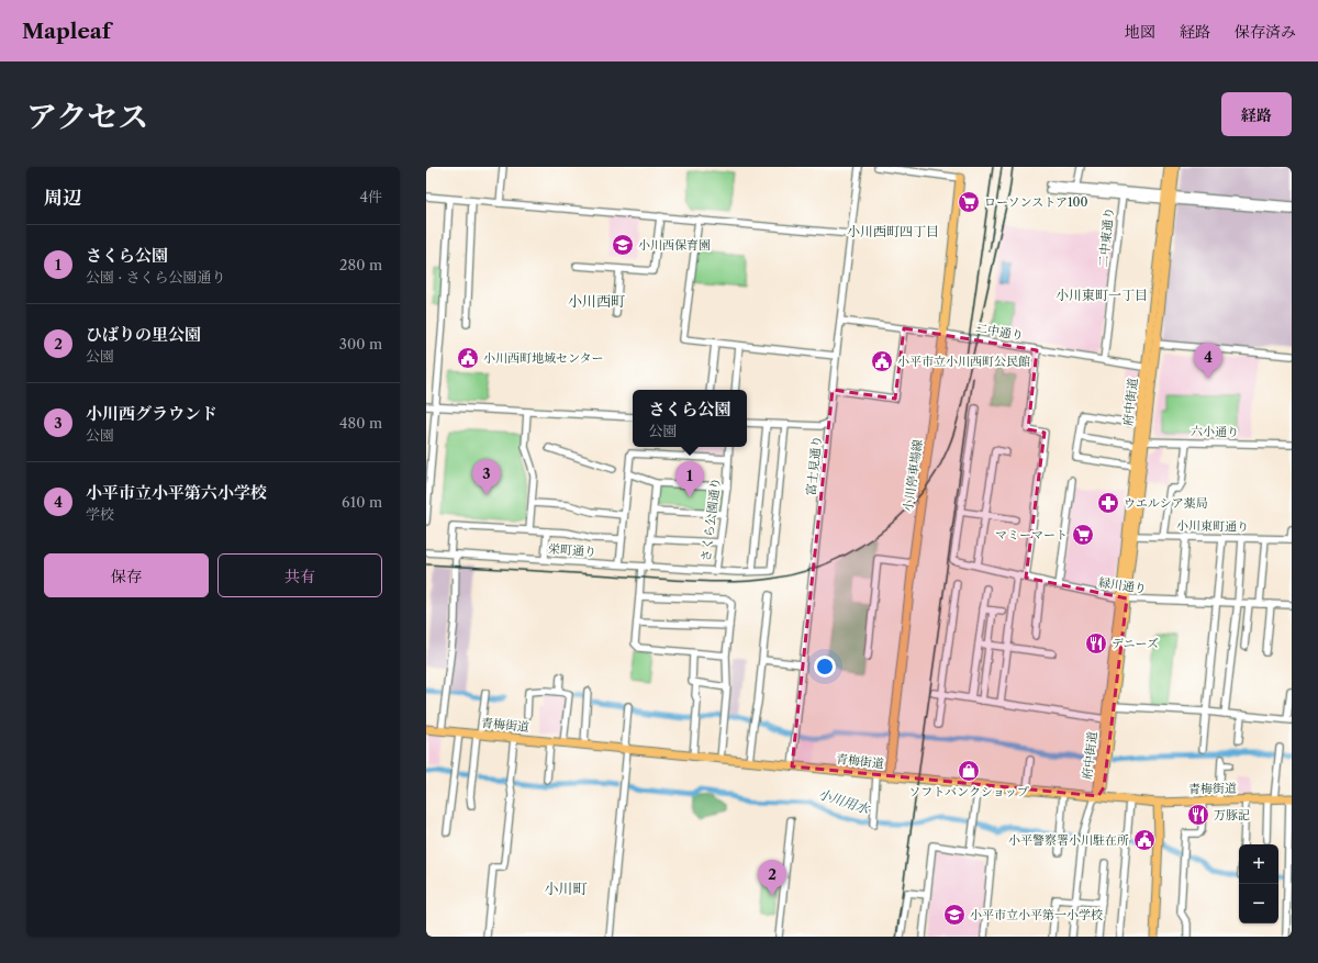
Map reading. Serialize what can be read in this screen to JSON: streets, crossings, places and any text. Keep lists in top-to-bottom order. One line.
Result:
{"streets":{"main road":["府中街道","小川停車場線","青梅街道"],"street":["二中東通り","二中通り","六小通り","富士見通り","さくら公園通り","小川東町通り","栄町通り","緑川通り"]},"crossings":[["二中東通り","二中通り"],["二中通り","府中街道"],["二中通り","富士見通り"],["二中通り","小川停車場線"],["府中街道","六小通り"],["府中街道","小川東町通り"],["府中街道","緑川通り"],["府中街道","青梅街道"],["富士見通り","青梅街道"],["小川停車場線","青梅街道"],["さくら公園通り","栄町通り"]],"districts":["小川西町四丁目","小川東町一丁目","小川西町","小川町"],"water":["小川用水"],"places":{"supermarket":["ローソンストア100","マミーマート"],"school or university":["小川西保育園","小平市立小平第一小学校"],"public building":["小川西町地域センター","小平市立小川西町公民館","小平警察署小川駐在所"],"pharmacy":["ウエルシア薬局"],"restaurant":["デニーズ","万豚記"],"shop":["ソフトバンクショップ"]},"page":{"header":"Mapleaf","nav":["地図","経路","保存済み"],"title":"アクセス","buttons":["経路",["保存","共有"]],"heading":["周辺","4件"],"list":[{"mark":"1","name":"さくら公園","note":"公園 · さくら公園通り","value":"280 m"},{"mark":"2","name":"ひばりの里公園","note":"公園","value":"300 m"},{"mark":"3","name":"小川西グラウンド","note":"公園","value":"480 m"},{"mark":"4","name":"小平市立小平第六小学校","note":"学校","value":"610 m"}],"pins":["4","3","1","2"],"popup":["さくら公園","公園"],"map_buttons":["+","−"]}}
